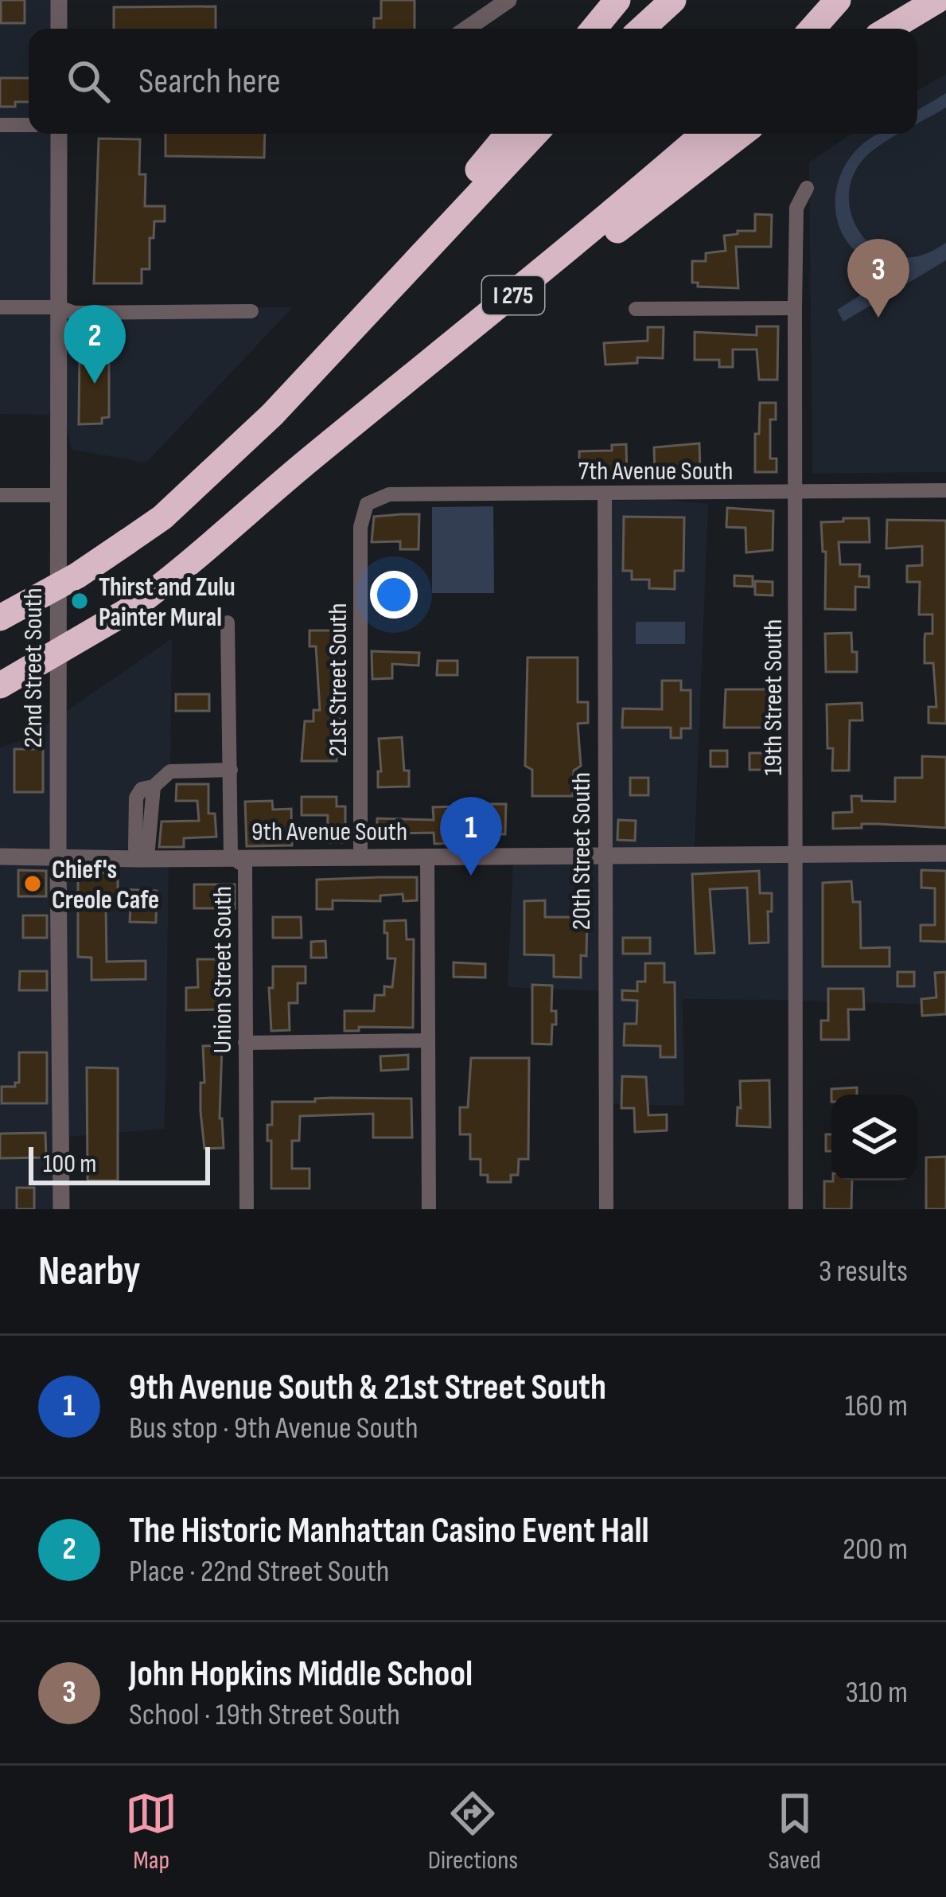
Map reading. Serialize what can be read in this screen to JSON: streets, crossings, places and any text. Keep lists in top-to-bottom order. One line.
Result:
{"streets":{"highway":["I 275"],"street":["7th Avenue South","22nd Street South","21st Street South","19th Street South","9th Avenue South","20th Street South","Union Street South"]},"crossings":[["7th Avenue South","21st Street South"],["7th Avenue South","19th Street South"],["7th Avenue South","20th Street South"],["22nd Street South","9th Avenue South"],["21st Street South","9th Avenue South"],["19th Street South","9th Avenue South"],["9th Avenue South","20th Street South"],["9th Avenue South","Union Street South"]],"places":["Thirst and Zulu Painter Mural","Chief's Creole Cafe"],"scale_bar":"100 m","page":{"search":"Search here","pins":["3","2","1"],"scale":"100 m","heading":["Nearby","3 results"],"list":[{"mark":"1","name":"9th Avenue South & 21st Street South","note":"Bus stop · 9th Avenue South","value":"160 m"},{"mark":"2","name":"The Historic Manhattan Casino Event Hall","note":"Place · 22nd Street South","value":"200 m"},{"mark":"3","name":"John Hopkins Middle School","note":"School · 19th Street South","value":"310 m"}],"nav":["Map","Directions","Saved"]}}
